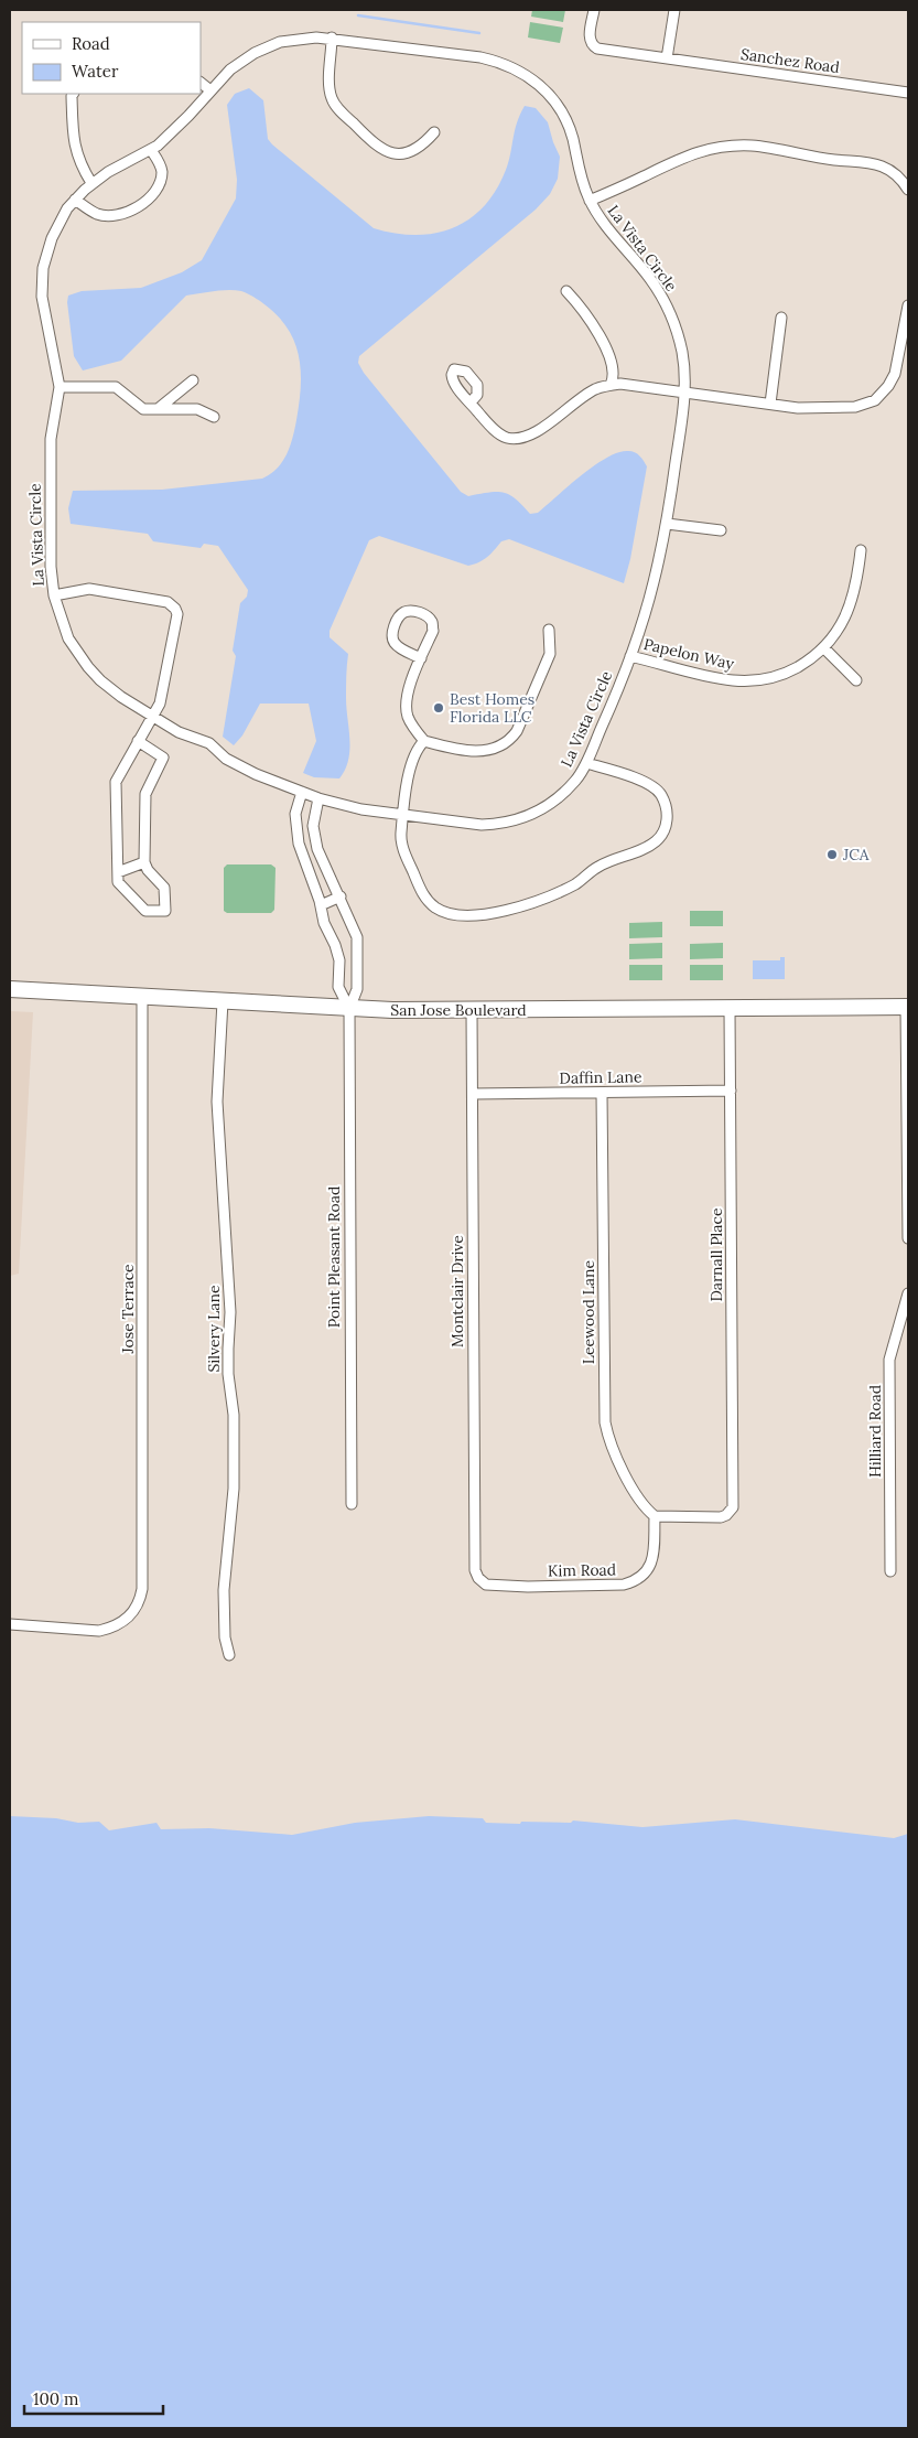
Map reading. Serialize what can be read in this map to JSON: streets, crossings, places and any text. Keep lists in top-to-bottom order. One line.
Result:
{"streets":{"main road":["San Jose Boulevard"],"street":["Sanchez Road","La Vista Circle","Papelon Way","Daffin Lane","Darnall Place","Point Pleasant Road","Montclair Drive","Jose Terrace","Leewood Lane","Silvery Lane","Hilliard Road","Kim Road"]},"crossings":[["La Vista Circle","Papelon Way"],["La Vista Circle","Point Pleasant Road"],["San Jose Boulevard","Darnall Place"],["San Jose Boulevard","Point Pleasant Road"],["San Jose Boulevard","Montclair Drive"],["San Jose Boulevard","Jose Terrace"],["San Jose Boulevard","Silvery Lane"],["Daffin Lane","Darnall Place"],["Daffin Lane","Montclair Drive"],["Daffin Lane","Leewood Lane"],["Darnall Place","Leewood Lane"],["Darnall Place","Kim Road"],["Montclair Drive","Kim Road"],["Leewood Lane","Kim Road"]],"places":["Best Homes Florida LLC","JCA"],"legend":["Road","Water"],"scale_bar":"100 m"}
